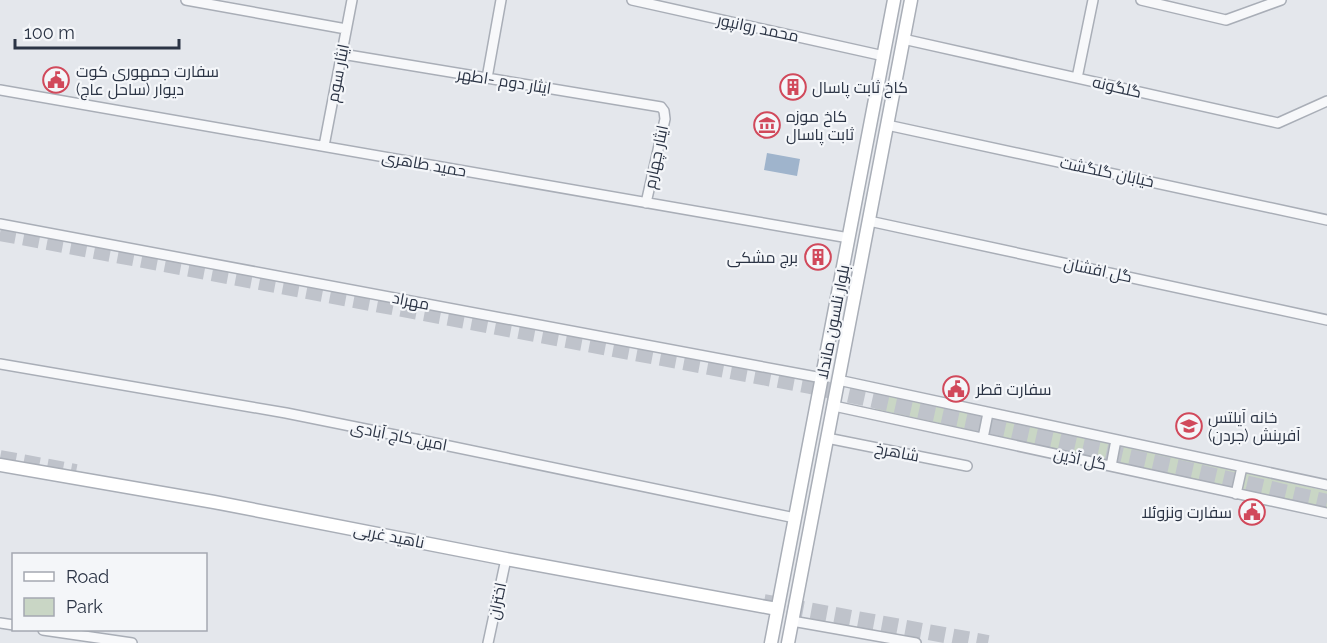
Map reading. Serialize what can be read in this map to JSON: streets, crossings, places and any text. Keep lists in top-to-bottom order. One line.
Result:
{"streets":{"main road":["بلوار نلسون ماندلا","ناهید غربی"],"street":["محمد روانپور","ایثار سوم","ایثار دوم -اطهر","گلگونه","ایثار چهارم","حمید طاهری","خیابان گلگشت","گل‌ افشان","مهراد","امین کاج آبادی","شاهرخ","گل آذین","اختران"]},"crossings":[["محمد روانپور","بلوار نلسون ماندلا"],["ایثار سوم","ایثار دوم -اطهر"],["ایثار سوم","حمید طاهری"],["ایثار دوم -اطهر","ایثار چهارم"],["گلگونه","بلوار نلسون ماندلا"],["ایثار چهارم","حمید طاهری"],["حمید طاهری","بلوار نلسون ماندلا"],["خیابان گلگشت","بلوار نلسون ماندلا"],["گل‌ افشان","بلوار نلسون ماندلا"],["مهراد","بلوار نلسون ماندلا"],["بلوار نلسون ماندلا","امین کاج آبادی"],["بلوار نلسون ماندلا","شاهرخ"],["بلوار نلسون ماندلا","گل آذین"],["بلوار نلسون ماندلا","ناهید غربی"],["ناهید غربی","اختران"]],"places":{"public building":["سفارت جمهوری کوت دیوار (ساحل عاج)","سفارت قطر","سفارت ونزوئلا"],"building":["کاخ ثابت پاسال","برج مشکی"],"museum":["کاخ موزه ثابت پاسال"],"school or university":["خانه آیلتس آفرینش (جردن)"]},"legend":["Road","Park"],"scale_bar":"100 m"}
